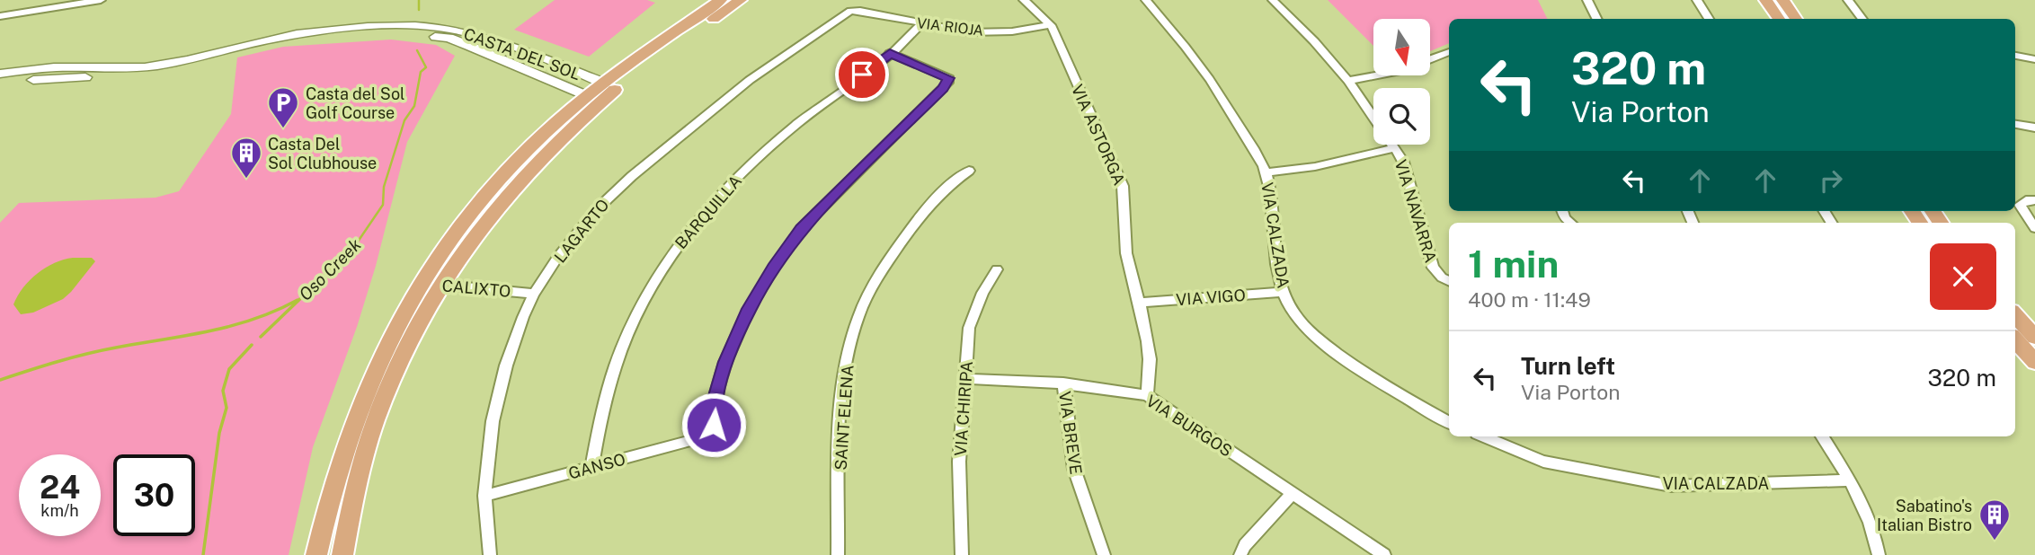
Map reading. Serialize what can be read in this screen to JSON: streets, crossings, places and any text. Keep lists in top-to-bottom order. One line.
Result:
{"streets":{"street":["VIA RIOJA","CASTA DEL SOL","VIA ASTORGA","VIA NAVARRA","BARQUILLA","LAGARTO","VIA CALZADA","CALIXTO","VIA VIGO","VIA CHIRIPA","SAINT ELENA","VIA BURGOS","VIA BREVE","GANSO"]},"crossings":[["VIA RIOJA","VIA ASTORGA"],["VIA RIOJA","BARQUILLA"],["VIA RIOJA","LAGARTO"],["VIA ASTORGA","VIA VIGO"],["VIA ASTORGA","VIA BURGOS"],["BARQUILLA","GANSO"],["LAGARTO","CALIXTO"],["LAGARTO","GANSO"],["VIA CALZADA","VIA VIGO"],["VIA CHIRIPA","VIA BURGOS"],["VIA BURGOS","VIA BREVE"]],"water":["Oso Creek"],"places":{"parking":["Casta del Sol Golf Course"],"building":["Casta Del Sol Clubhouse","Sabatino's Italian Bistro"]},"north":"bottom","page":{"turn":["320 m","Via Porton"],"heading":["1 min","400 m · 11:49"],"list":[{"name":"Turn left","note":"Via Porton","value":"320 m"}],"speed":"24 km/h","limit":"30"}}
